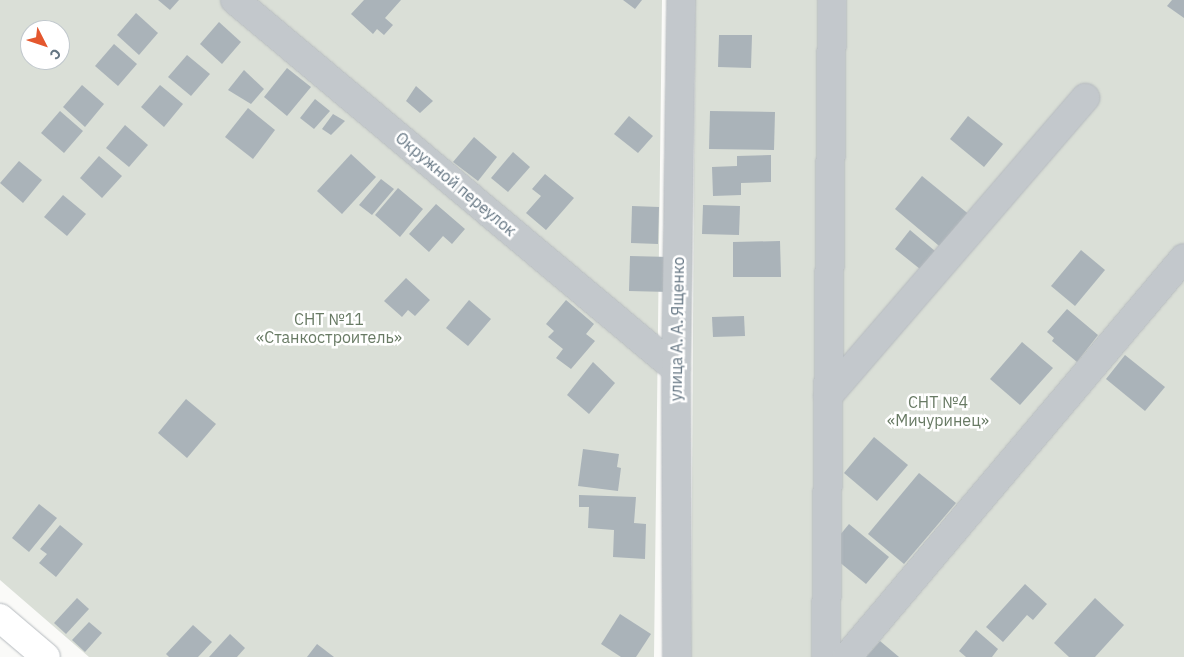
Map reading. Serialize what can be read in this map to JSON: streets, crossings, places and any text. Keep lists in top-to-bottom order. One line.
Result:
{"streets":{"street":["Окружной переулок","улица А. А. Ященко"]},"crossings":[["Окружной переулок","улица А. А. Ященко"]],"parks":["СНТ №11 «Станкостроитель»","СНТ №4 «Мичуринец»"],"north":"bottom right"}
